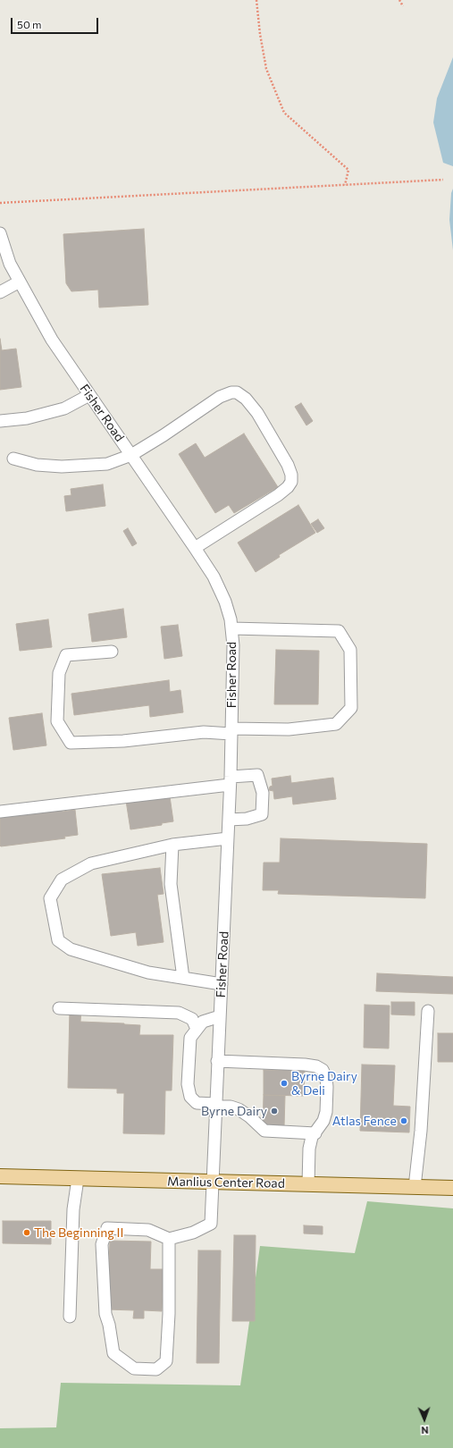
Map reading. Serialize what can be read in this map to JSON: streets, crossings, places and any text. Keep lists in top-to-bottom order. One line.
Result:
{"streets":{"main road":["Manlius Center Road"],"street":["Fisher Road"]},"crossings":[["Fisher Road","Manlius Center Road"]],"places":["Byrne Dairy & Deli","Byrne Dairy","Atlas Fence","The Beginning II"],"scale_bar":"50 m","north":"bottom"}
